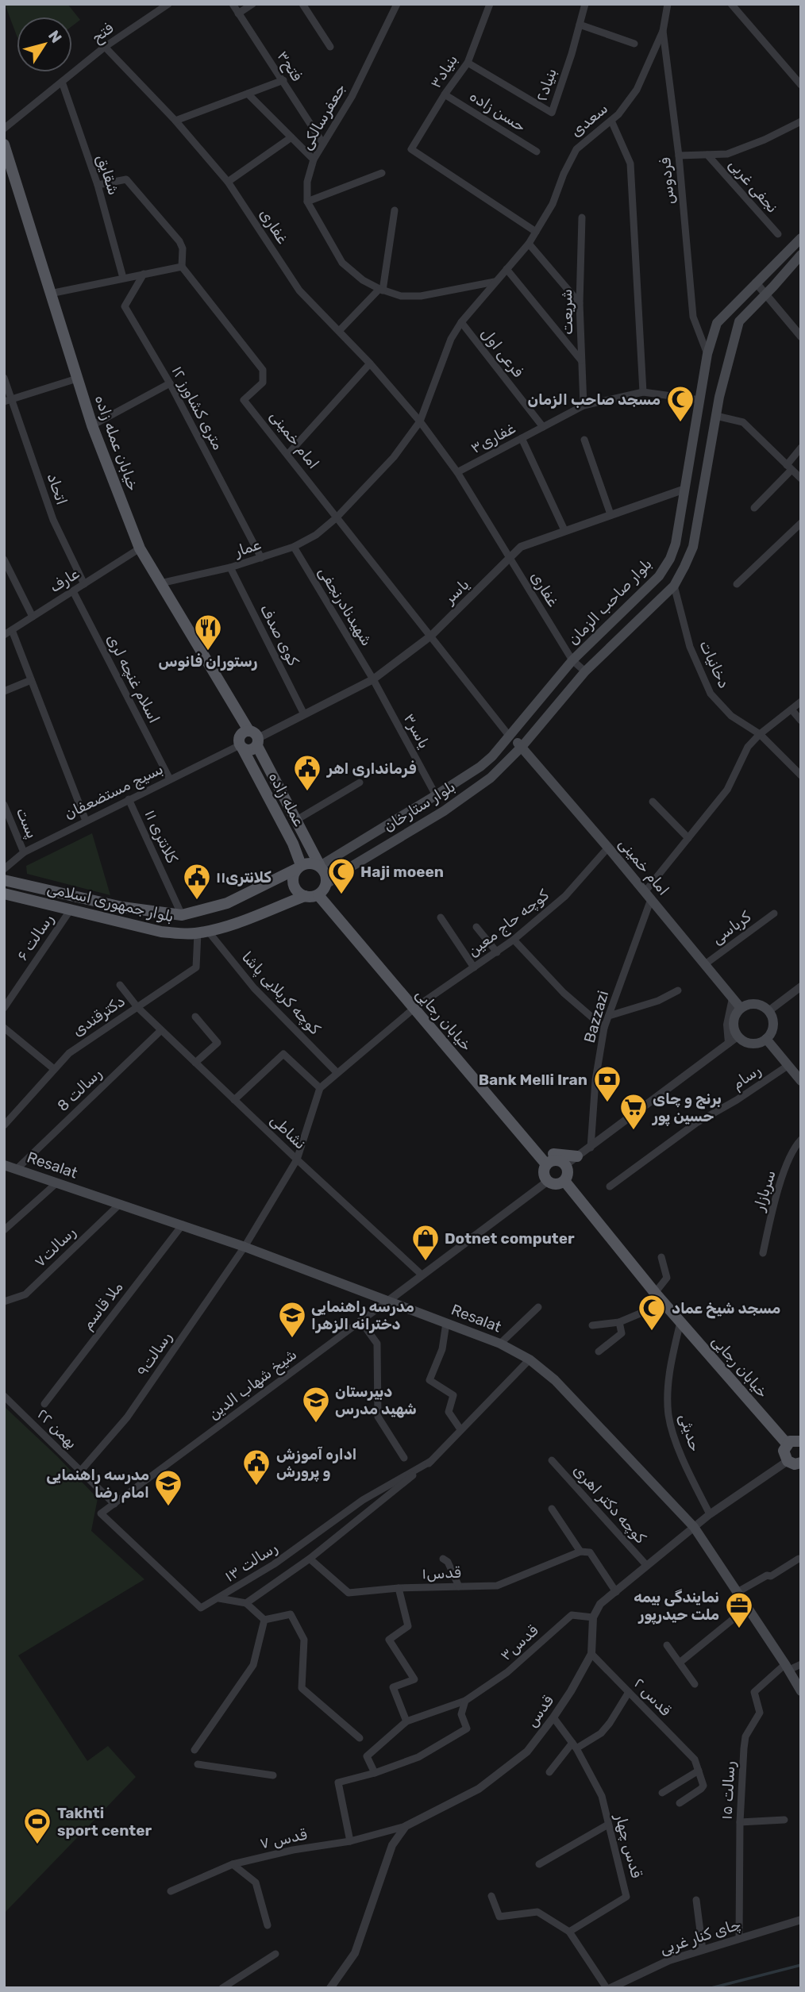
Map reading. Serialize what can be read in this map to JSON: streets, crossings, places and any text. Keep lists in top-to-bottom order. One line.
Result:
{"streets":{"main road":["امام خمینی","خیابان عمله زاده","بلوار صاحب الزمان","عمله زاده","بلوار ستارخان","بلوار جمهوری اسلامی","خیابان رجایی","Resalat"],"street":["فتح","فتح۳","بنیاد۳","بنیاد۲","حسن زاده","جعفرسالکی","سعدی","شقایق","فردوس","نجفی غربی","غفاری","شریعت","فرعی اول","۱۲ متری کشاورز","غفاری۳","اتحاد","عمار","عارف","یاسر","شهیدنادرنجفی","کوی صدف","دخانیات","اسلام غنچه لری","یاسر۳","بسیج مستضعفان","پست","کلانتری ۱۱","کوچه حاج معین","کرباسی","رسالت ۶","کوچه کربلایی پاشا","دکترقندی","Bazzazi","رسام","رسالت 8","نشاطی","سربازار","رسالت۷","ملا قاسم","رسالت۹","شیخ شهاب الدین","۲۲ بهمن","حدیثی","کوچه دکتر اهری","رسالت ۱۳","قدس۱","قدس۳","قدس ۲","قدس","رسالت ۱۵","قدس ۷","قدس چهار","چای کنار غربی"]},"crossings":[["فتح","شقایق"],["فتح","غفاری"],["فتح۳","جعفرسالکی"],["بنیاد۳","بنیاد۲"],["بنیاد۳","حسن زاده"],["بنیاد۳","سعدی"],["سعدی","فردوس"],["سعدی","غفاری"],["سعدی","فرعی اول"],["فردوس","بلوار صاحب الزمان"],["غفاری","غفاری۳"],["غفاری","یاسر"],["غفاری","بلوار صاحب الزمان"],["شریعت","غفاری۳"],["فرعی اول","غفاری۳"],["۱۲ متری کشاورز","عمار"],["غفاری۳","بلوار صاحب الزمان"],["امام خمینی","عمار"],["امام خمینی","یاسر"],["امام خمینی","بلوار صاحب الزمان"],["امام خمینی","بلوار ستارخان"],["امام خمینی","کوچه حاج معین"],["امام خمینی","کرباسی"],["امام خمینی","Bazzazi"],["خیابان عمله زاده","عمار"],["خیابان عمله زاده","عارف"],["خیابان عمله زاده","یاسر"],["خیابان عمله زاده","عمله زاده"],["اتحاد","عارف"],["عمار","شهیدنادرنجفی"],["عمار","کوی صدف"],["عارف","اسلام غنچه لری"],["یاسر","بلوار صاحب الزمان"],["یاسر","شهیدنادرنجفی"],["یاسر","کوی صدف"],["یاسر","یاسر۳"],["یاسر","عمله زاده"],["بلوار صاحب الزمان","دخانیات"],["بلوار صاحب الزمان","بلوار ستارخان"],["شهیدنادرنجفی","یاسر۳"],["دخانیات","Bazzazi"],["اسلام غنچه لری","بسیج مستضعفان"],["یاسر۳","بلوار ستارخان"],["بسیج مستضعفان","عمله زاده"],["بسیج مستضعفان","پست"],["بسیج مستضعفان","کلانتری ۱۱"],["عمله زاده","بلوار ستارخان"],["عمله زاده","بلوار جمهوری اسلامی"],["عمله زاده","خیابان رجایی"],["بلوار ستارخان","بلوار جمهوری اسلامی"],["بلوار ستارخان","خیابان رجایی"],["کلانتری ۱۱","بلوار جمهوری اسلامی"],["بلوار جمهوری اسلامی","رسالت ۶"],["بلوار جمهوری اسلامی","کوچه کربلایی پاشا"],["بلوار جمهوری اسلامی","دکترقندی"],["بلوار جمهوری اسلامی","خیابان رجایی"],["کوچه حاج معین","کوچه کربلایی پاشا"],["کوچه حاج معین","خیابان رجایی"],["کوچه حاج معین","رسالت۹"],["کوچه کربلایی پاشا","دکترقندی"],["دکترقندی","نشاطی"],["خیابان رجایی","شیخ شهاب الدین"],["خیابان رجایی","حدیثی"],["رسالت 8","نشاطی"],["رسالت 8","Resalat"],["نشاطی","رسالت۹"],["نشاطی","شیخ شهاب الدین"],["Resalat","رسالت۷"],["Resalat","ملا قاسم"],["Resalat","رسالت۹"],["Resalat","شیخ شهاب الدین"],["Resalat","رسالت ۱۳"],["Resalat","رسالت ۱۵"],["رسالت۹","۲۲ بهمن"],["شیخ شهاب الدین","۲۲ بهمن"],["رسالت ۱۳","قدس۱"],["قدس۳","قدس"],["قدس ۲","قدس"],["قدس","قدس ۷"],["قدس","قدس چهار"],["رسالت ۱۵","چای کنار غربی"]],"places":{"mosque":["مسجد صاحب الزمان","Haji moeen","مسجد شیخ عماد"],"restaurant":["رستوران فانوس"],"public building":["فرمانداری اهر","کلانتری۱۱","اداره آموزش و پرورش"],"bank":["Bank Melli Iran"],"supermarket":["برنج و چای حسین پور"],"shop":["Dotnet computer"],"school or university":["مدرسه راهنمایی دخترانه الزهرا","دبیرستان شهید مدرس","مدرسه راهنمایی امام رضا"],"office":["نمایندگی بیمه ملت حیدرپور"],"sports":["Takhti sport center"]},"north":"top right"}
